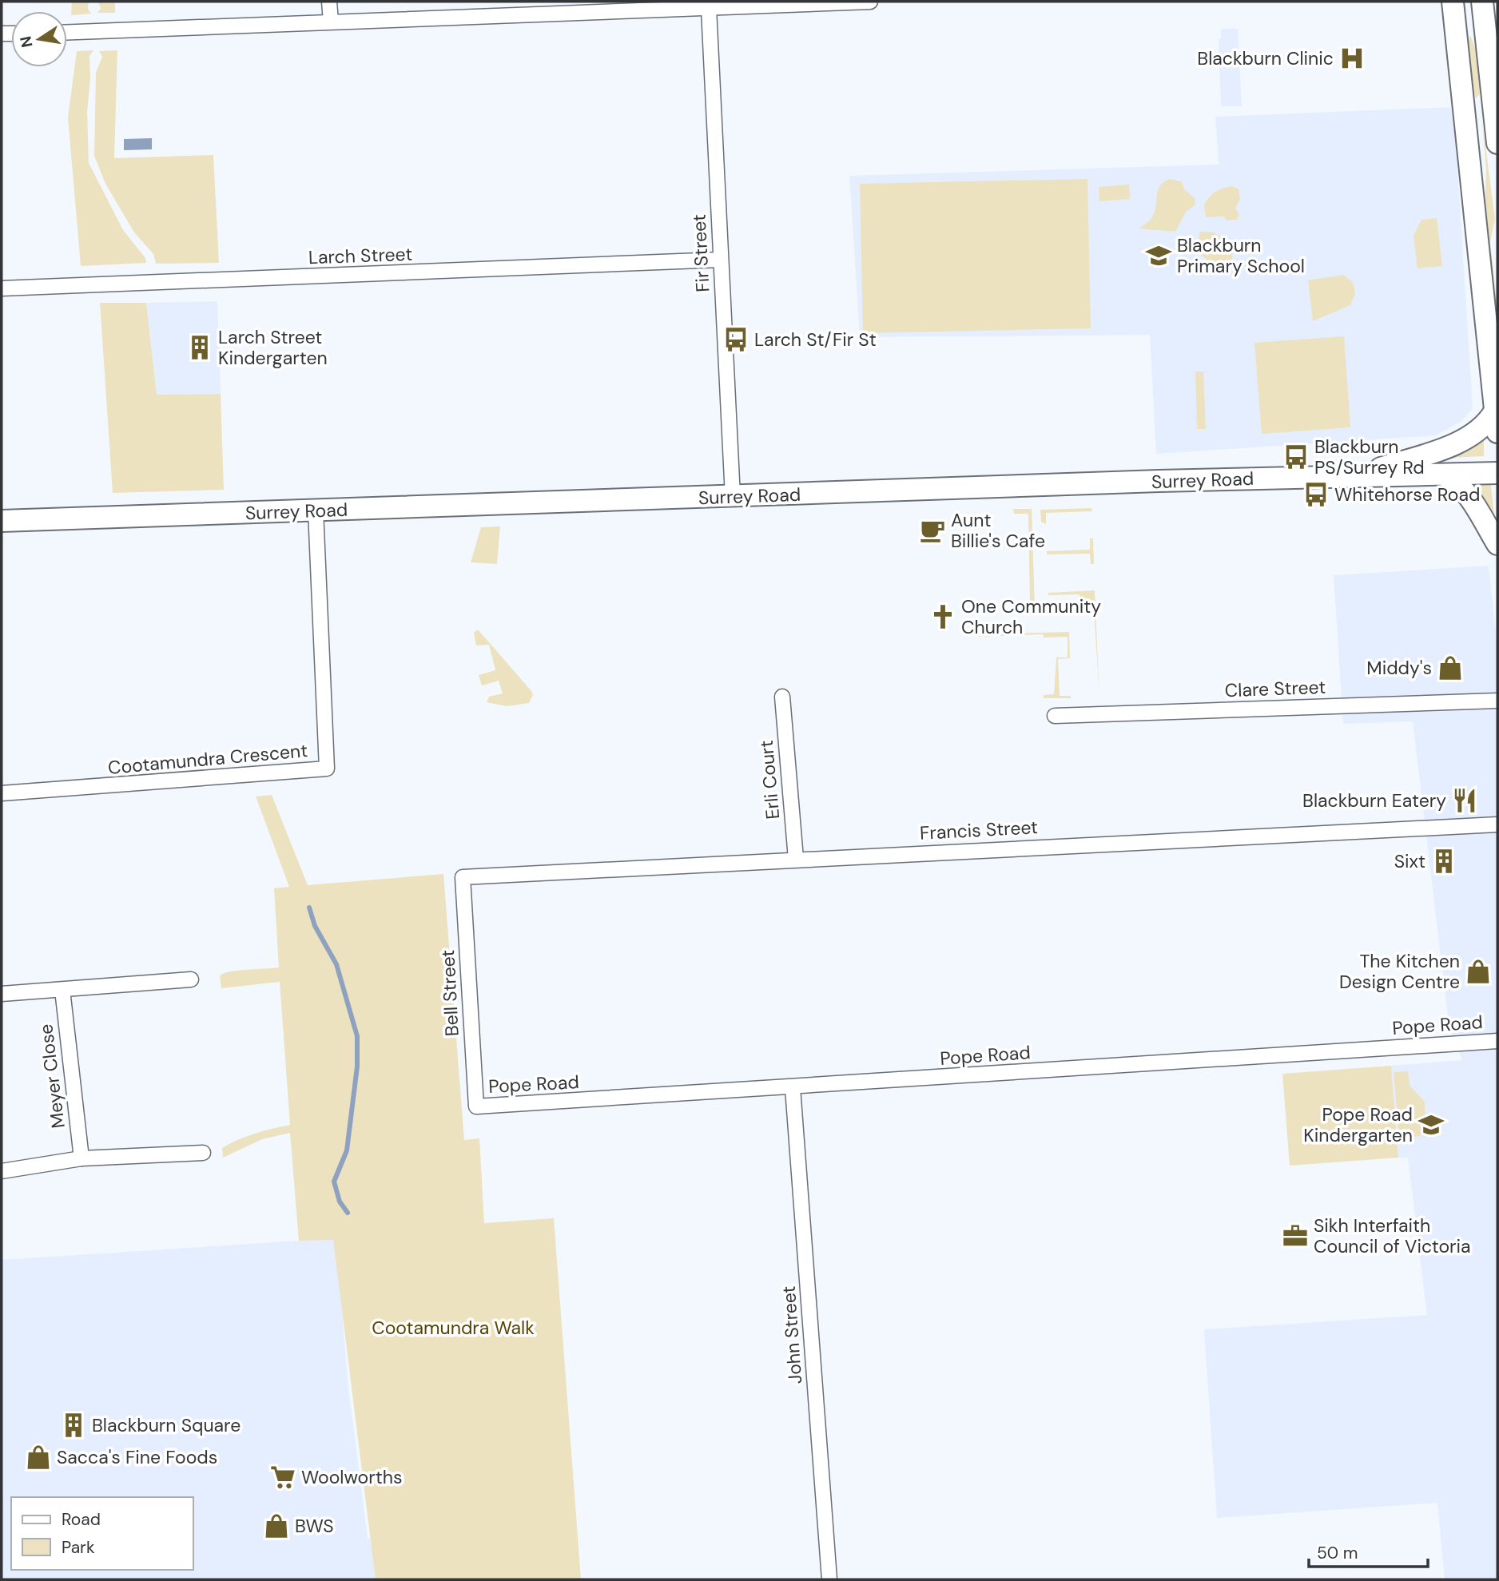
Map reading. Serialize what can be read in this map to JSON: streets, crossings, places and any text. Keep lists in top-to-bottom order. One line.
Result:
{"streets":{"main road":["Surrey Road"],"street":["Fir Street","Larch Street","Clare Street","Cootamundra Crescent","Erli Court","Francis Street","Bell Street","Pope Road","Meyer Close","John Street"]},"crossings":[["Fir Street","Larch Street"],["Fir Street","Surrey Road"],["Surrey Road","Cootamundra Crescent"],["Erli Court","Francis Street"],["Francis Street","Bell Street"],["Bell Street","Pope Road"],["Pope Road","John Street"]],"parks":["Cootamundra Walk"],"places":{"hospital":["Blackburn Clinic"],"school or university":["Blackburn Primary School","Pope Road Kindergarten"],"bus stop":["Larch St/Fir St","Blackburn PS/Surrey Rd","Whitehorse Road"],"building":["Larch Street Kindergarten","Sixt","Blackburn Square"],"cafe":["Aunt Billie's Cafe"],"church":["One Community Church"],"shop":["Middy's","The Kitchen Design Centre","Sacca's Fine Foods","BWS"],"restaurant":["Blackburn Eatery"],"office":["Sikh Interfaith Council of Victoria"],"supermarket":["Woolworths"]},"legend":["Road","Park"],"scale_bar":"50 m","north":"left"}
